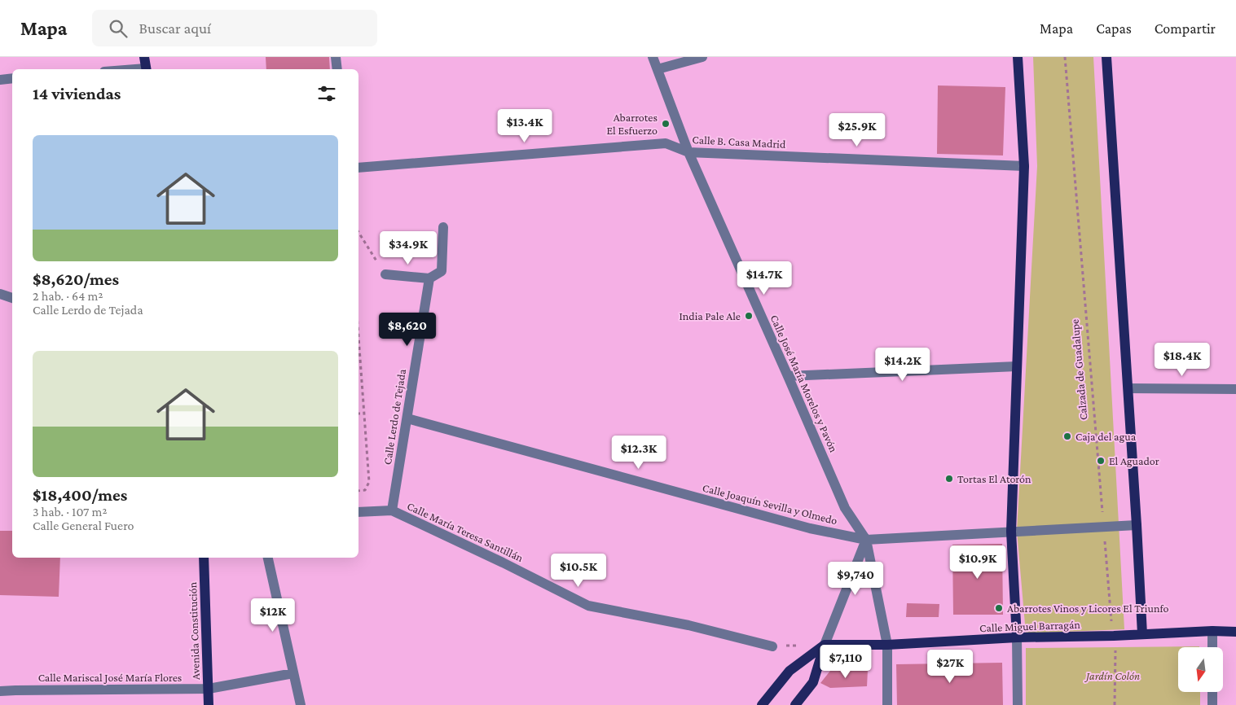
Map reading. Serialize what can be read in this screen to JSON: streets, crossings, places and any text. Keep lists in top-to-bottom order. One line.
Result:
{"streets":{"main road":["Calle Miguel Barragán","Avenida Constitución"],"street":["Calle B. Casa Madrid","Calle José María Morelos y Pavón","Calle Lerdo de Tejada","Calle Joaquín Sevilla y Olmedo","Calle María Teresa Santillán","Calle Mariscal José María Flores"],"path":["Calzada de Guadalupe"]},"crossings":[["Calle B. Casa Madrid","Calle José María Morelos y Pavón"],["Calzada de Guadalupe","Calle Joaquín Sevilla y Olmedo"],["Calzada de Guadalupe","Calle Miguel Barragán"],["Calle José María Morelos y Pavón","Calle Joaquín Sevilla y Olmedo"],["Calle José María Morelos y Pavón","Calle Miguel Barragán"],["Calle Lerdo de Tejada","Calle Joaquín Sevilla y Olmedo"],["Calle Lerdo de Tejada","Calle María Teresa Santillán"],["Avenida Constitución","Calle Mariscal José María Flores"]],"parks":["Jardín Colón"],"places":["Abarrotes El Esfuerzo","India Pale Ale","Caja del agua","El Aguador","Tortas El Atorón","Abarrotes Vinos y Licores El Triunfo"],"north":"bottom","page":{"header":"Mapa","search":"Buscar aquí","nav":["Mapa","Capas","Compartir"],"heading":"14 viviendas","price":["$13.4K","$25.9K","$34.9K","$14.7K","$8,620","$18.4K","$14.2K","$12.3K","$10.9K","$10.5K","$9,740","$12K","$7,110","$27K"],"list":[{"name":"$8,620/mes","note":"2 hab. · 64 m² · Calle Lerdo de Tejada"},{"name":"$18,400/mes","note":"3 hab. · 107 m² · Calle General Fuero"}]}}
